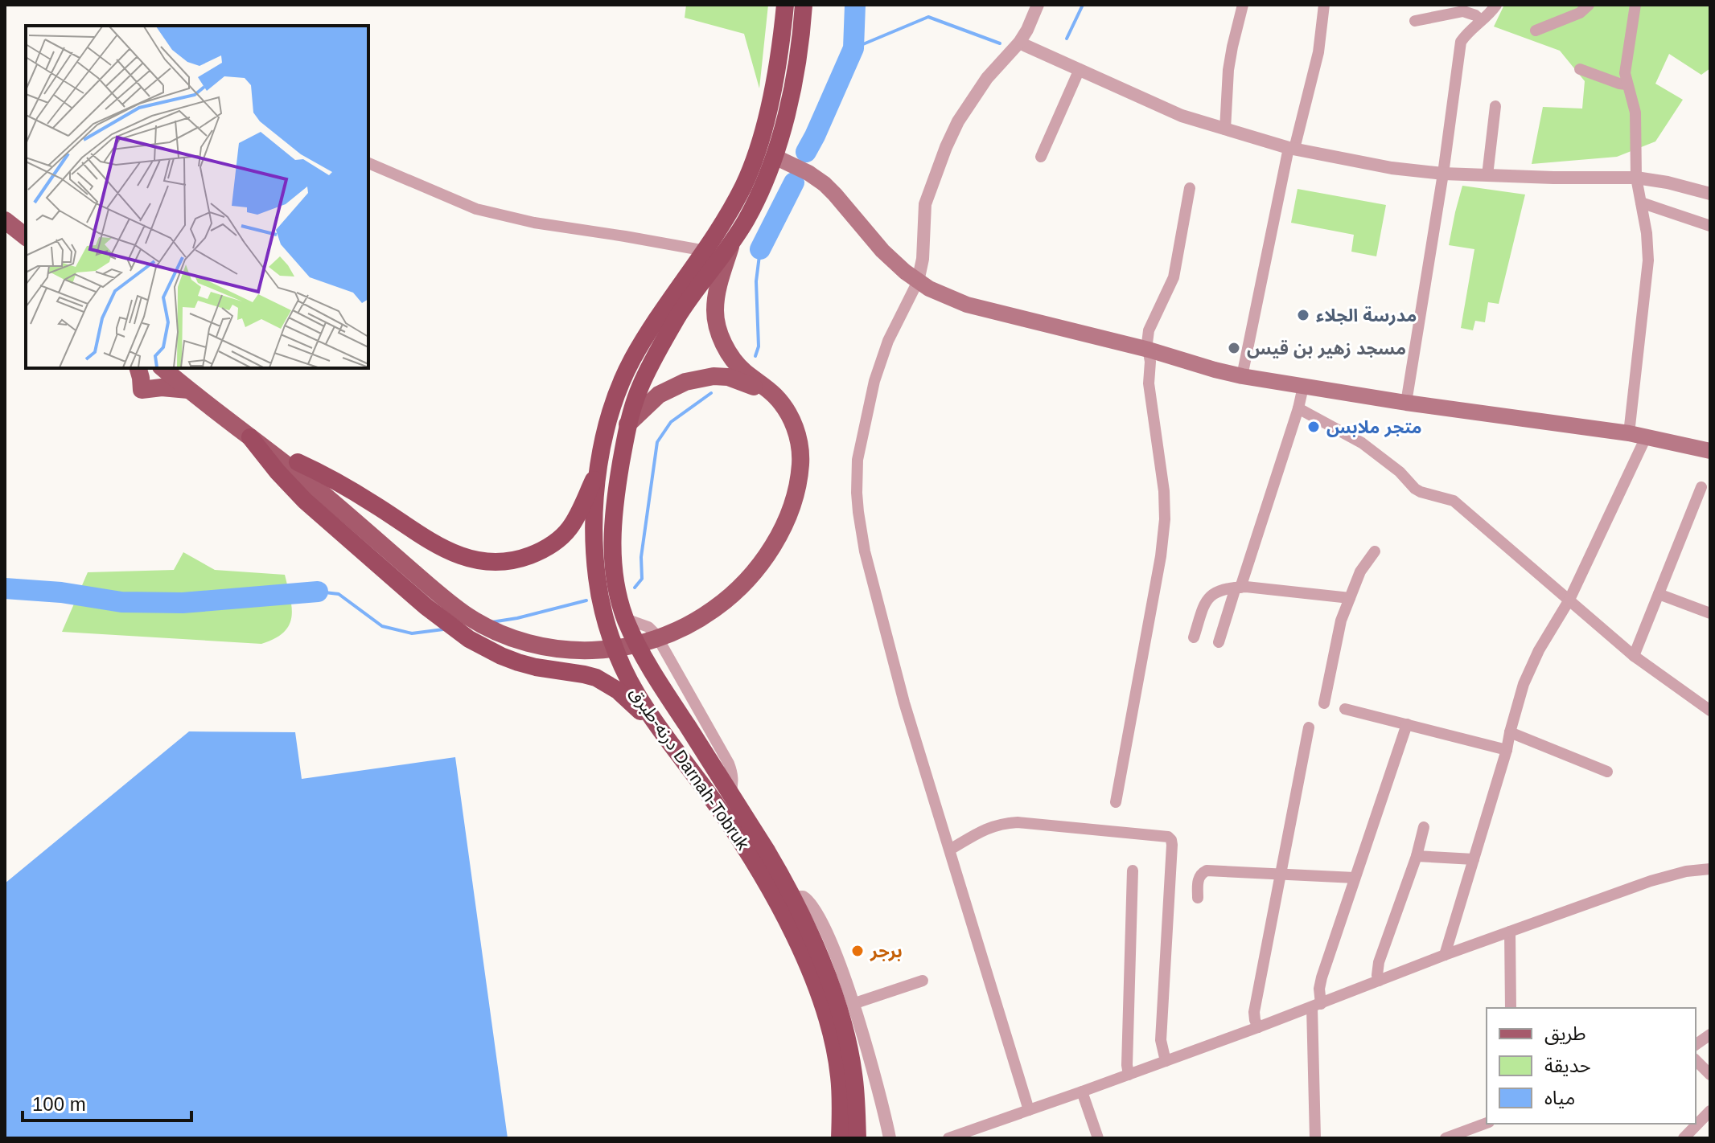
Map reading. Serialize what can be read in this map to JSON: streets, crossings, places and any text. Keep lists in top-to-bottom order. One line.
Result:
{"streets":{"highway":["درنه-طبرق Darnah-Tobruk"]},"places":["مدرسة الجلاء","مسجد زهير بن قيس","متجر ملابس","برجر"],"legend":["طريق","حديقة","مياه"],"scale_bar":"100 m"}
